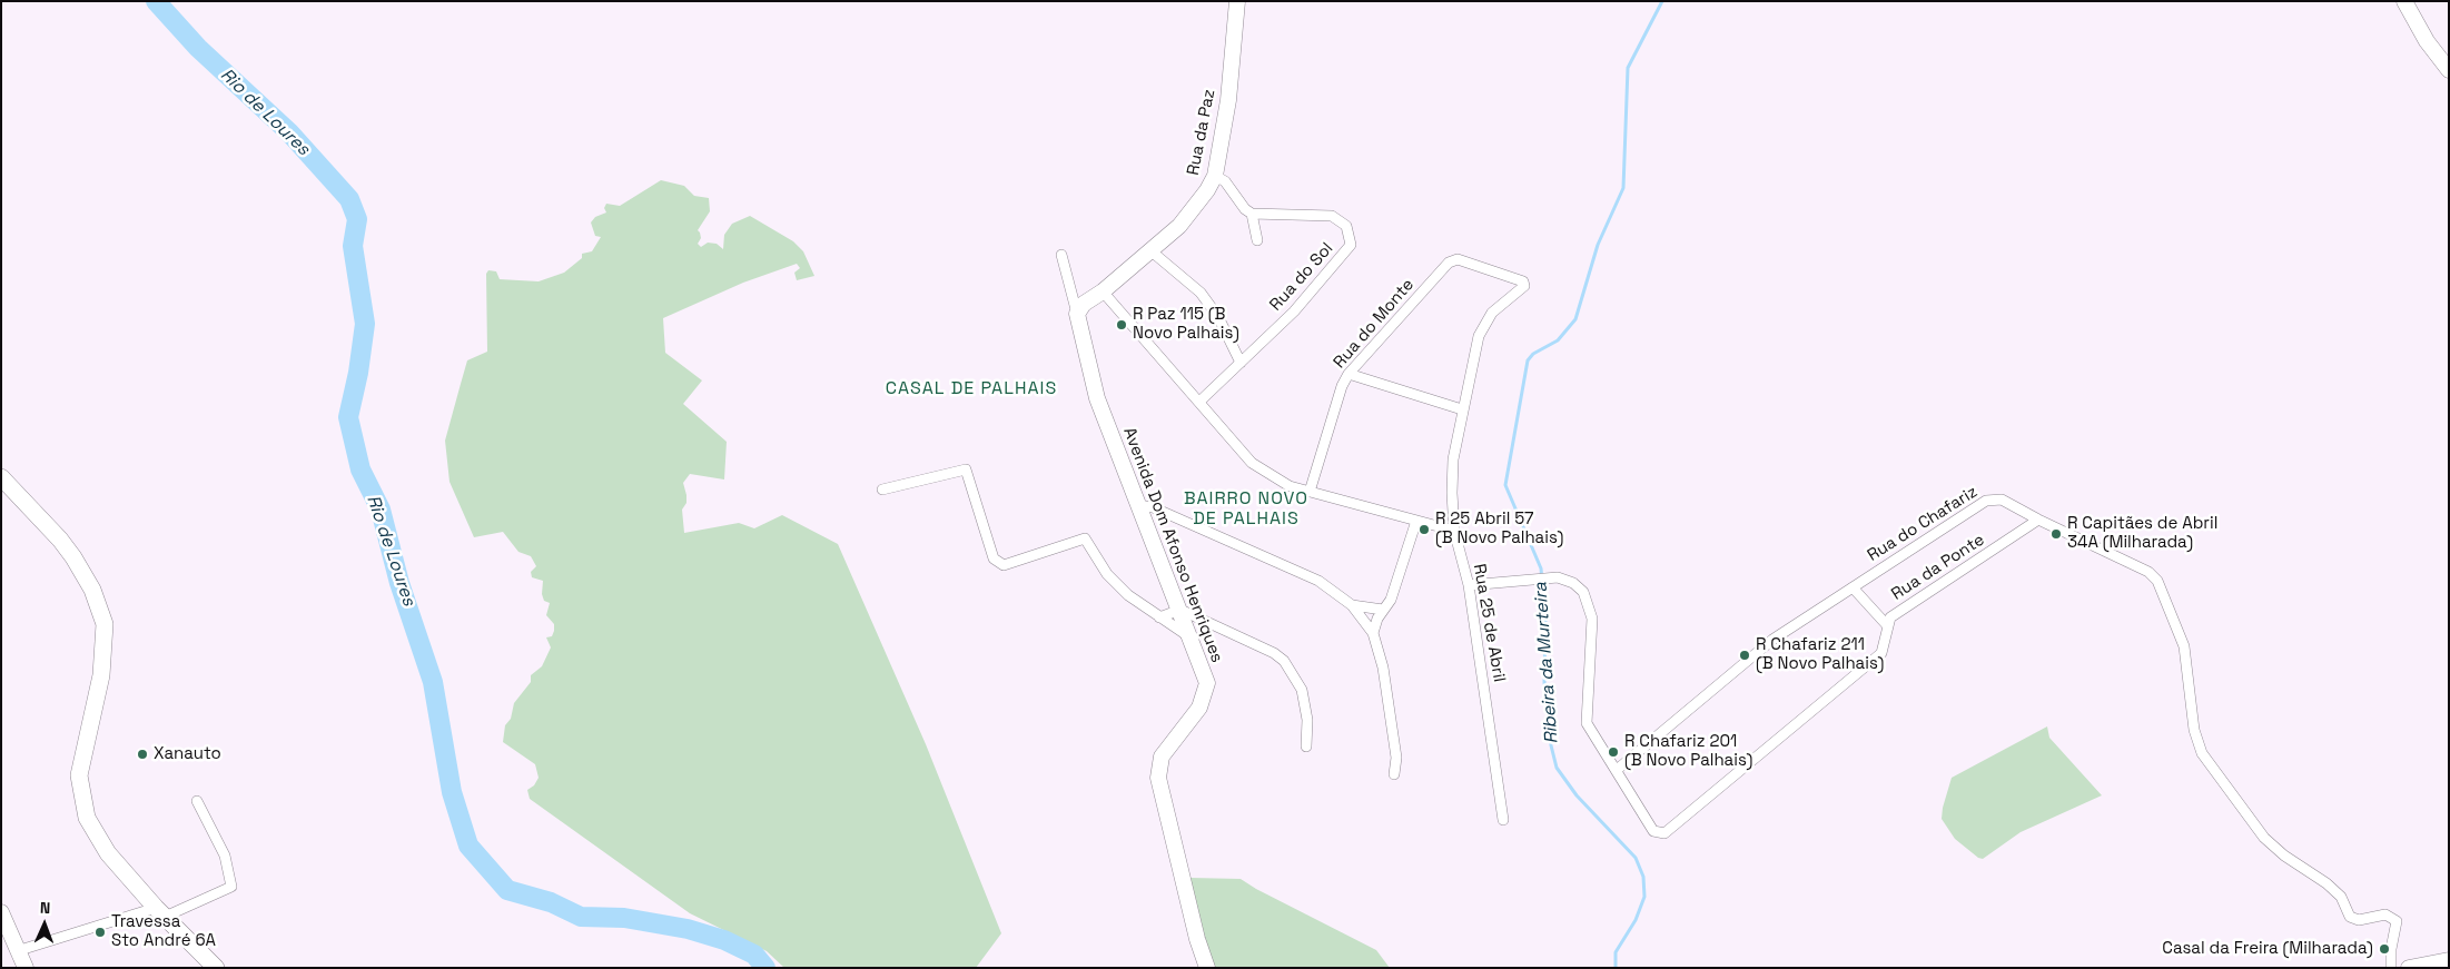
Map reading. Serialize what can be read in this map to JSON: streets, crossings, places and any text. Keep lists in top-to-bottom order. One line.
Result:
{"streets":{"street":["Rua da Paz","Rua do Sol","Rua do Monte","Rua do Chafariz","Avenida Dom Afonso Henriques","Rua da Ponte","Rua 25 de Abril"]},"crossings":[["Rua da Paz","Avenida Dom Afonso Henriques"],["Rua do Monte","Rua 25 de Abril"],["Rua do Chafariz","Rua da Ponte"],["Rua da Ponte","Rua 25 de Abril"]],"districts":["CASAL DE PALHAIS","BAIRRO NOVO DE PALHAIS"],"water":["Rio de Loures","Ribeira da Murteira"],"places":["R Paz 115 (B Novo Palhais)","R 25 Abril 57 (B Novo Palhais)","R Capitães de Abril 34A (Milharada)","R Chafariz 211 (B Novo Palhais)","R Chafariz 201 (B Novo Palhais)","Xanauto","Travessa Sto André 6A","Casal da Freira (Milharada)"],"north":"top"}
